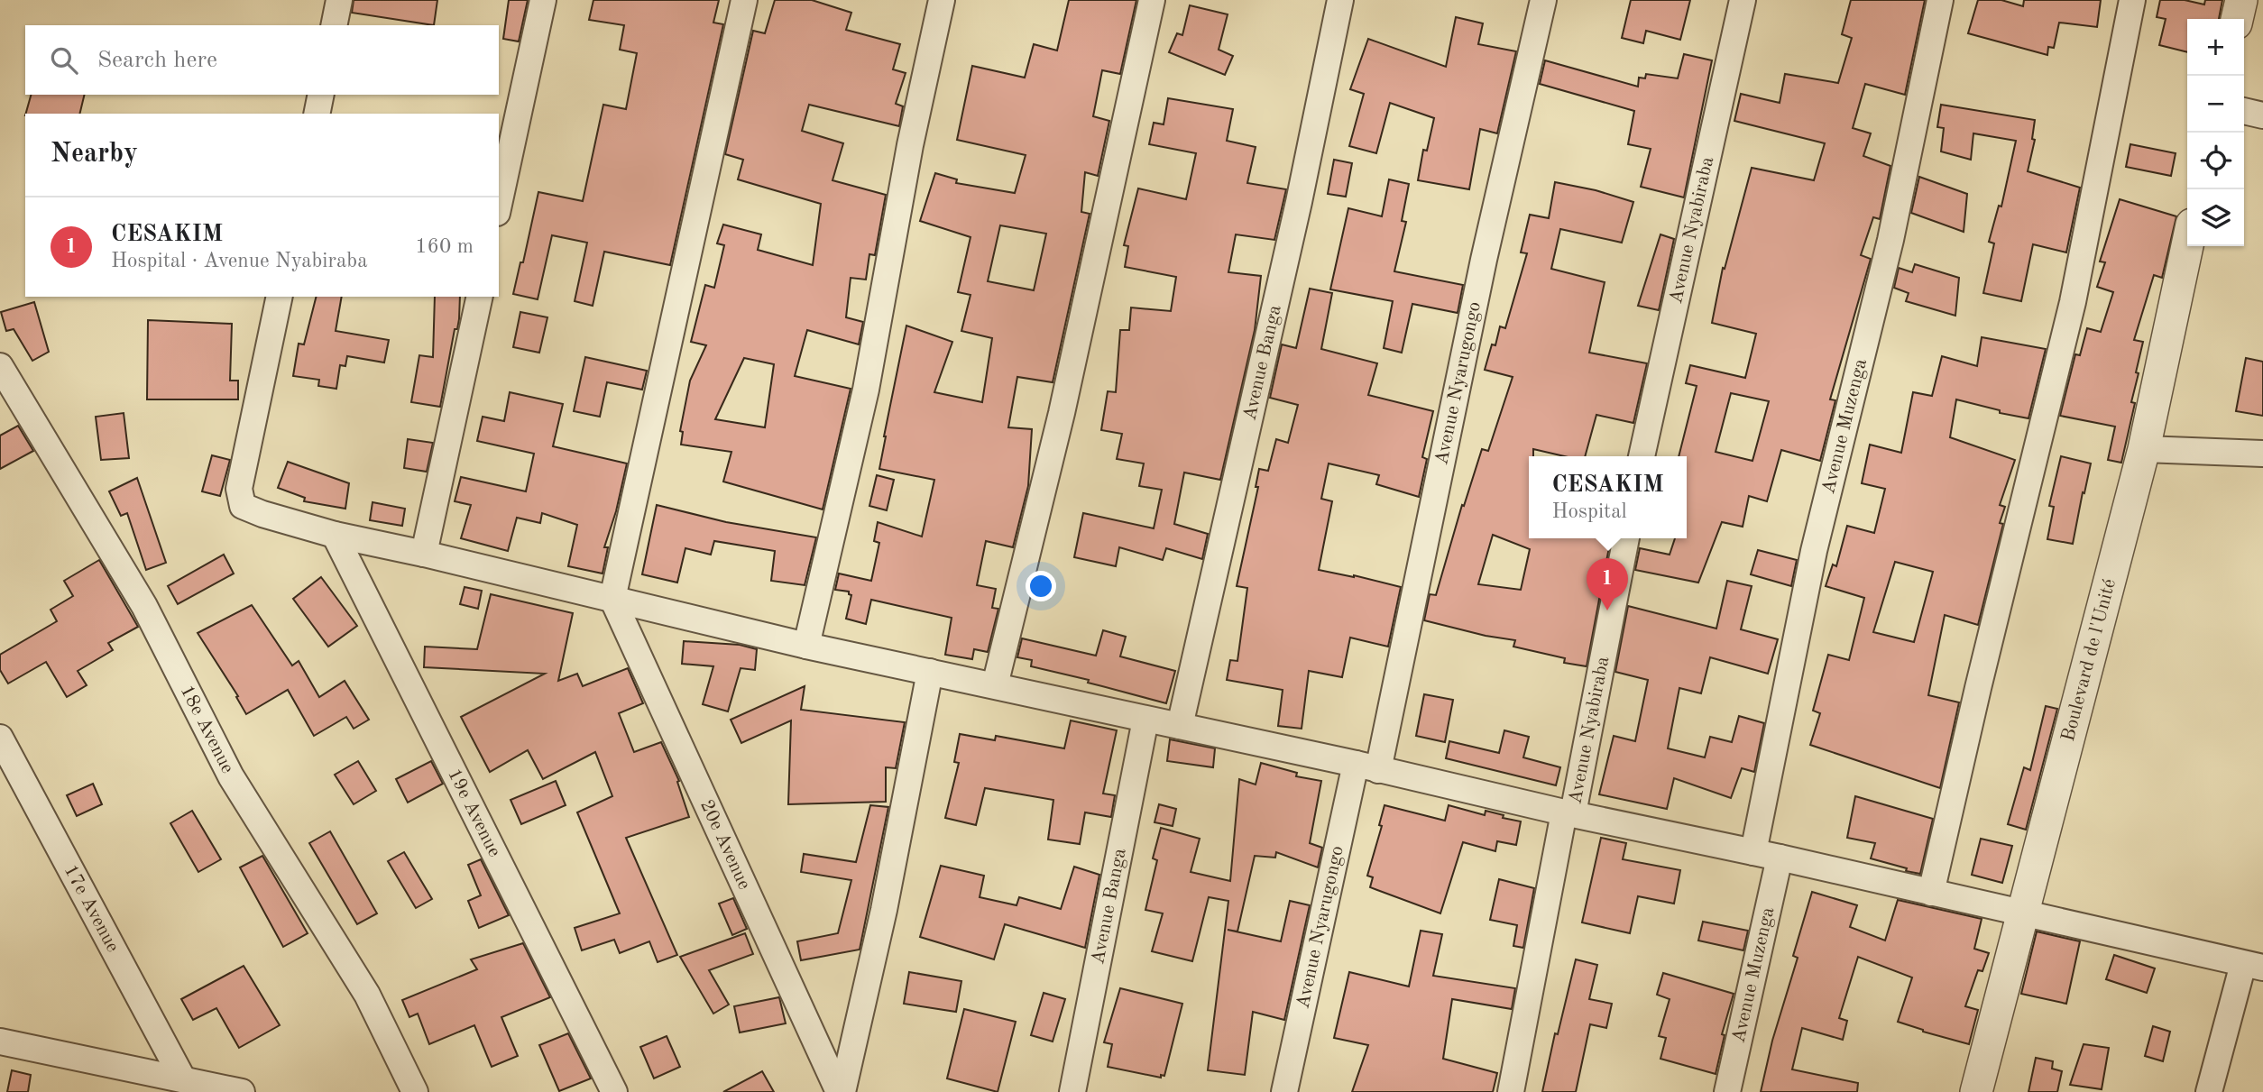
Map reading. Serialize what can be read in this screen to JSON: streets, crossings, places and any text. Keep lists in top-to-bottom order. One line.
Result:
{"streets":{"street":["Avenue Nyabiraba","Avenue Banga","Avenue Nyarugongo","Avenue Muzenga","Boulevard de l'Unité","18e Avenue","19e Avenue","20e Avenue","17e Avenue"]},"page":{"map_buttons":["+","−"],"search":"Search here","heading":"Nearby","list":[{"mark":"1","name":"CESAKIM","note":"Hospital · Avenue Nyabiraba","value":"160 m"}],"popup":["CESAKIM","Hospital"],"pins":"1"}}
